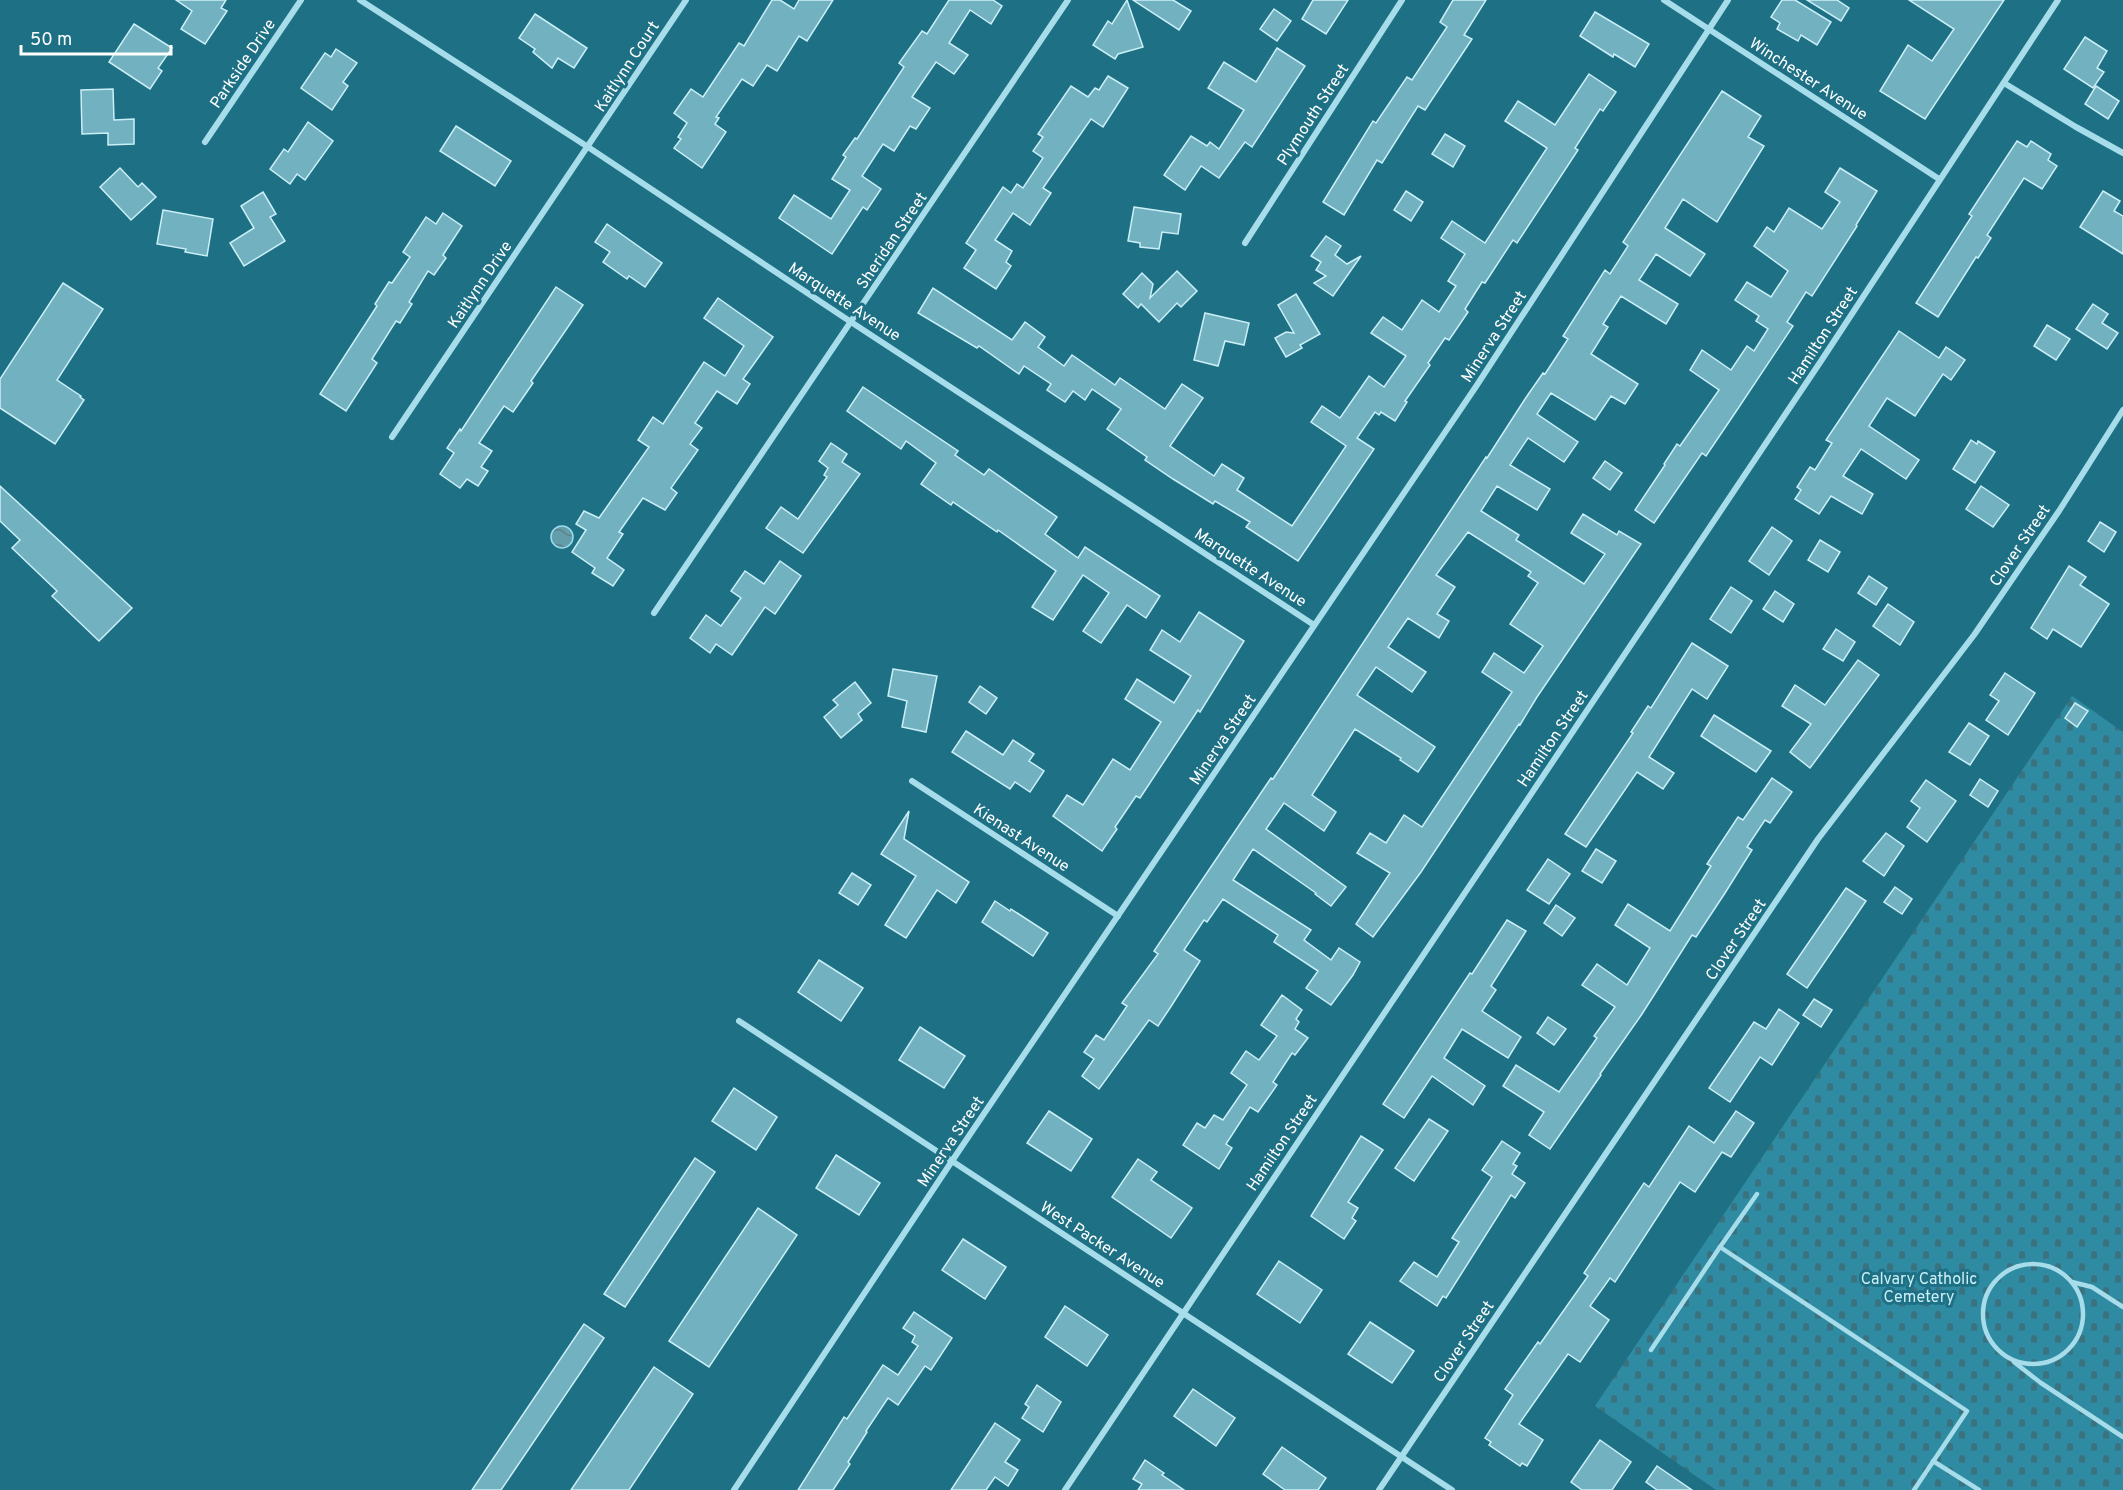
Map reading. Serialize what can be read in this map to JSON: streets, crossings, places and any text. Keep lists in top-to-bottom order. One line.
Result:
{"streets":{"street":["Parkside Drive","Kaitlynn Court","Winchester Avenue","Plymouth Street","Sheridan Street","Kaitlynn Drive","Marquette Avenue","Hamilton Street","Minerva Street","Clover Street","Kienast Avenue","West Packer Avenue"]},"crossings":[["Kaitlynn Court","Kaitlynn Drive"],["Kaitlynn Court","Marquette Avenue"],["Winchester Avenue","Hamilton Street"],["Winchester Avenue","Minerva Street"],["Sheridan Street","Marquette Avenue"],["Kaitlynn Drive","Marquette Avenue"],["Marquette Avenue","Minerva Street"],["Hamilton Street","West Packer Avenue"],["Minerva Street","Kienast Avenue"],["Minerva Street","West Packer Avenue"],["Clover Street","West Packer Avenue"]],"parks":["Calvary Catholic Cemetery"],"scale_bar":"50 m"}
